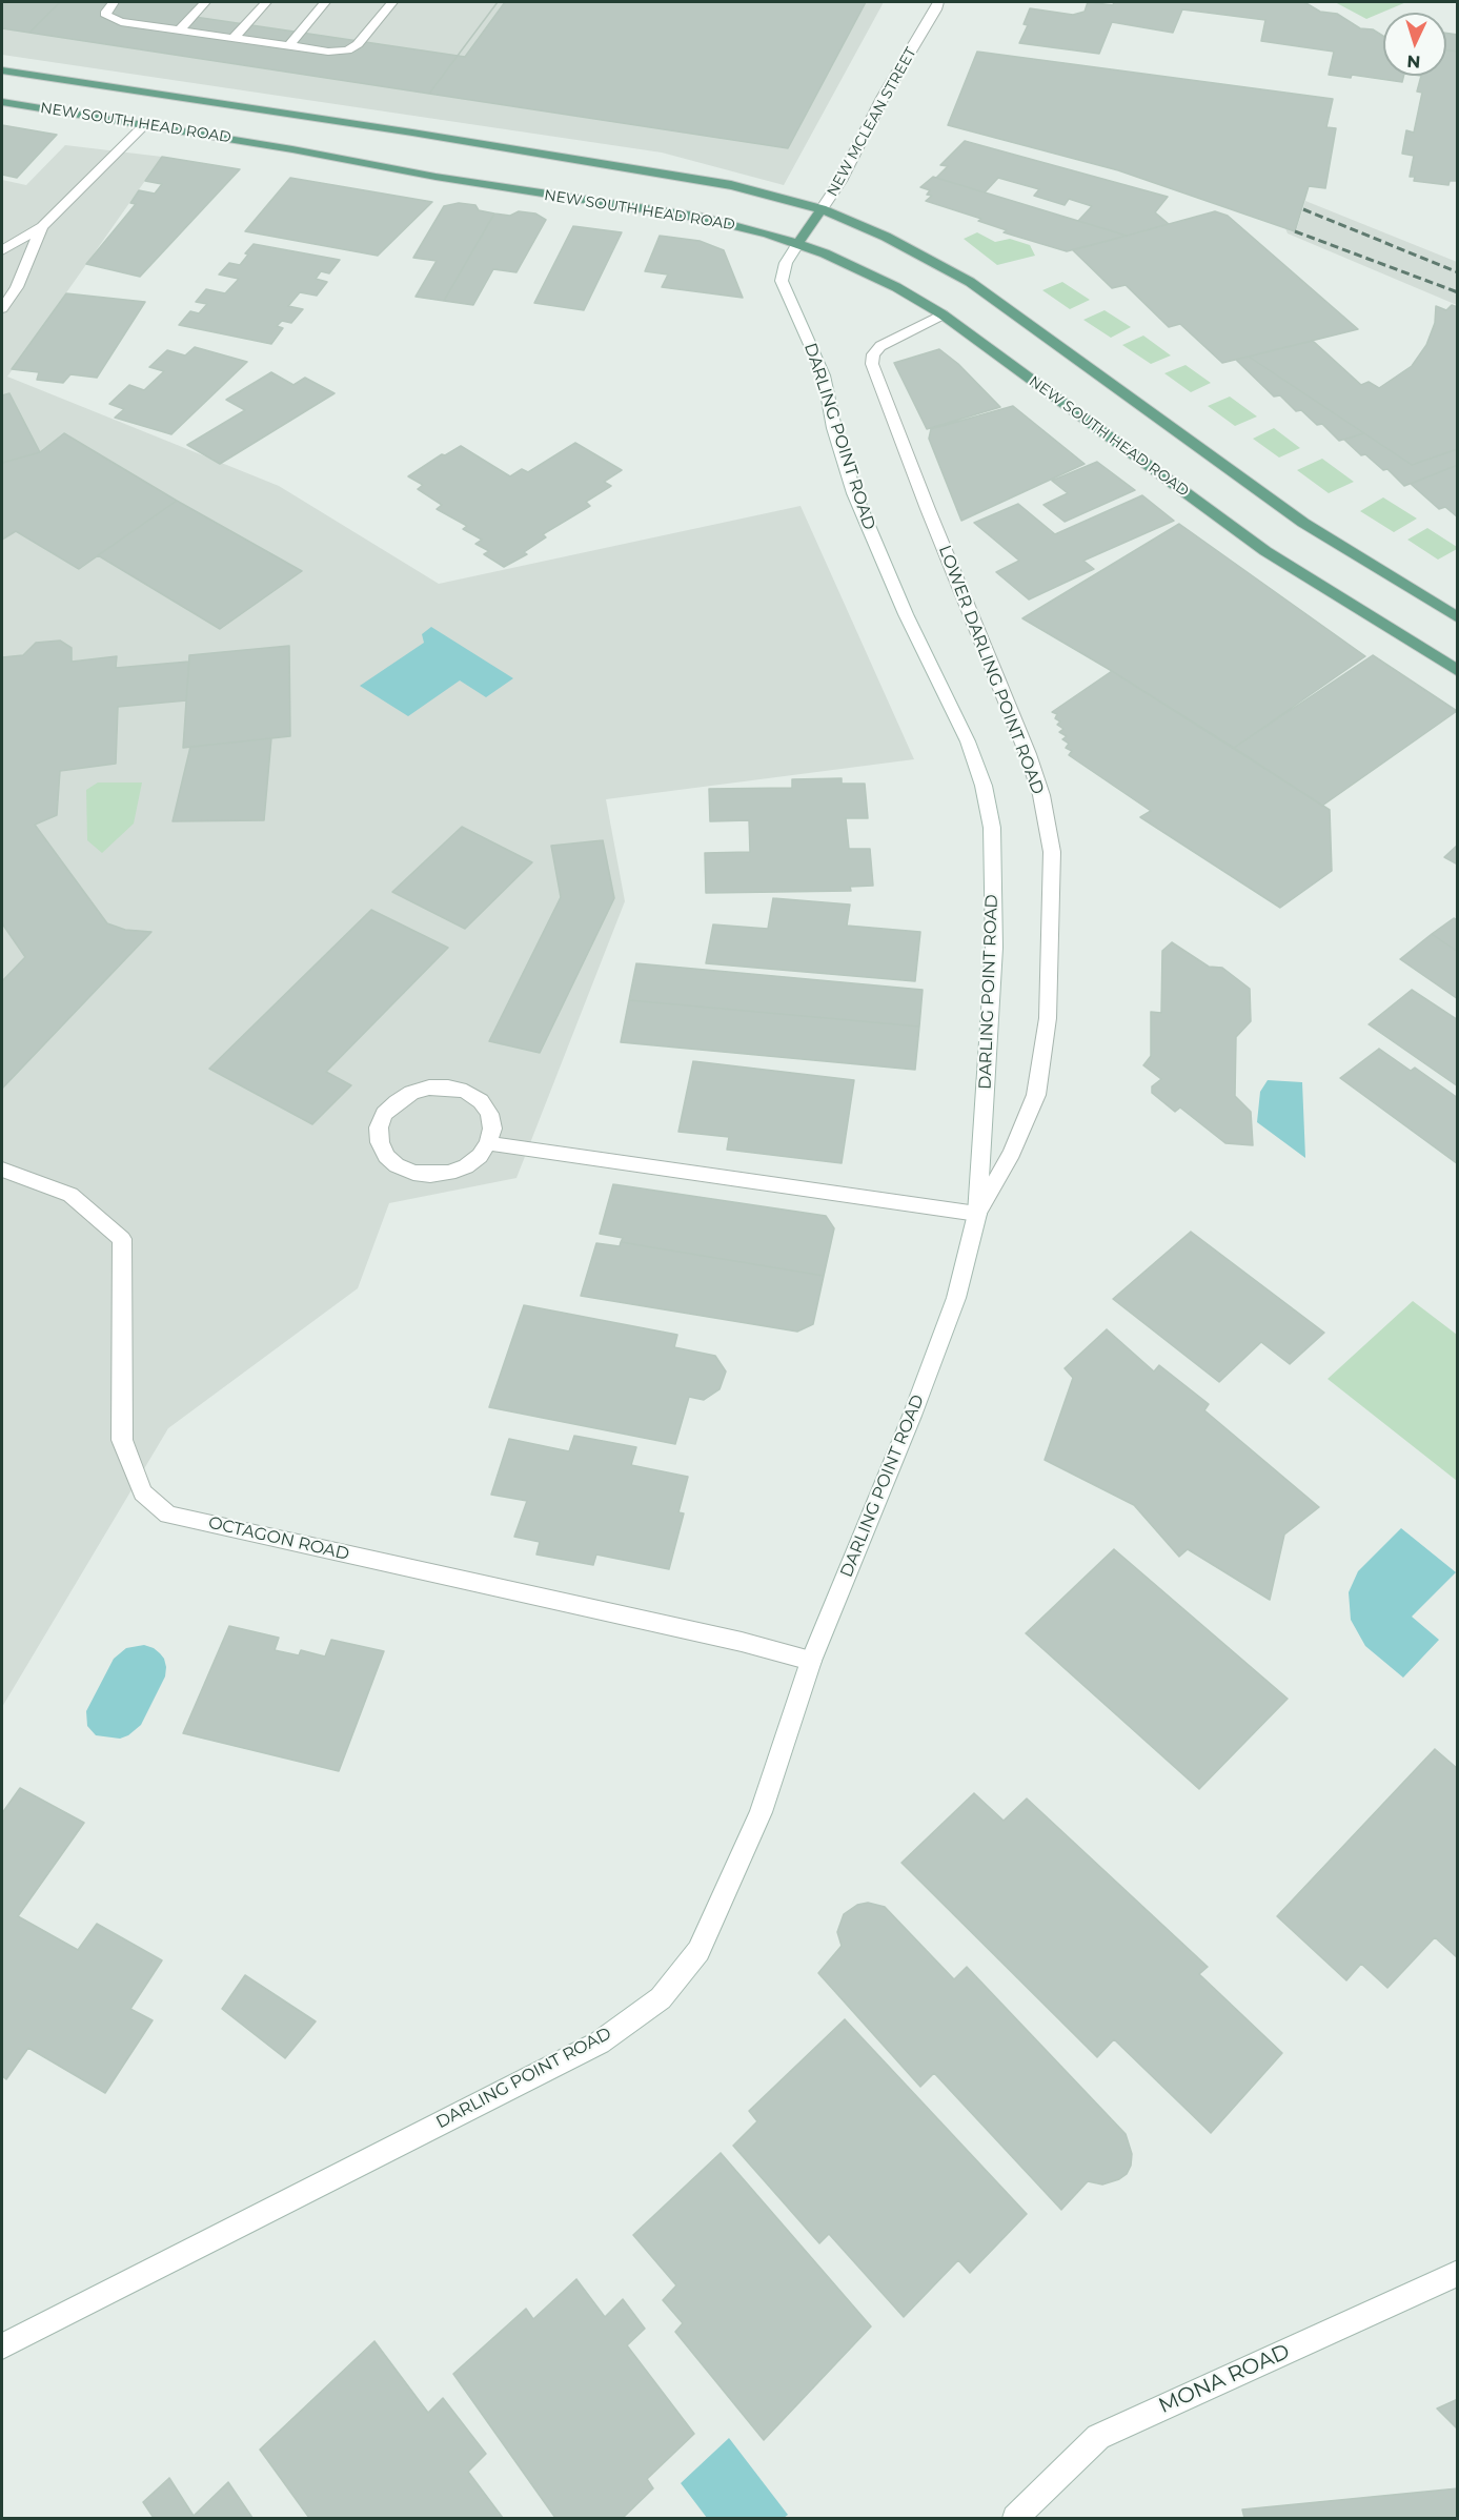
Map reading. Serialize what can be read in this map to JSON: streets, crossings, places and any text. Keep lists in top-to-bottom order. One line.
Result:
{"streets":{"main road":["NEW SOUTH HEAD ROAD"],"street":["NEW MCLEAN STREET","DARLING POINT ROAD","LOWER DARLING POINT ROAD","OCTAGON ROAD","MONA ROAD"]},"crossings":[["NEW MCLEAN STREET","NEW SOUTH HEAD ROAD"],["NEW SOUTH HEAD ROAD","DARLING POINT ROAD"],["NEW SOUTH HEAD ROAD","LOWER DARLING POINT ROAD"],["DARLING POINT ROAD","LOWER DARLING POINT ROAD"],["DARLING POINT ROAD","OCTAGON ROAD"]],"north":"bottom"}
